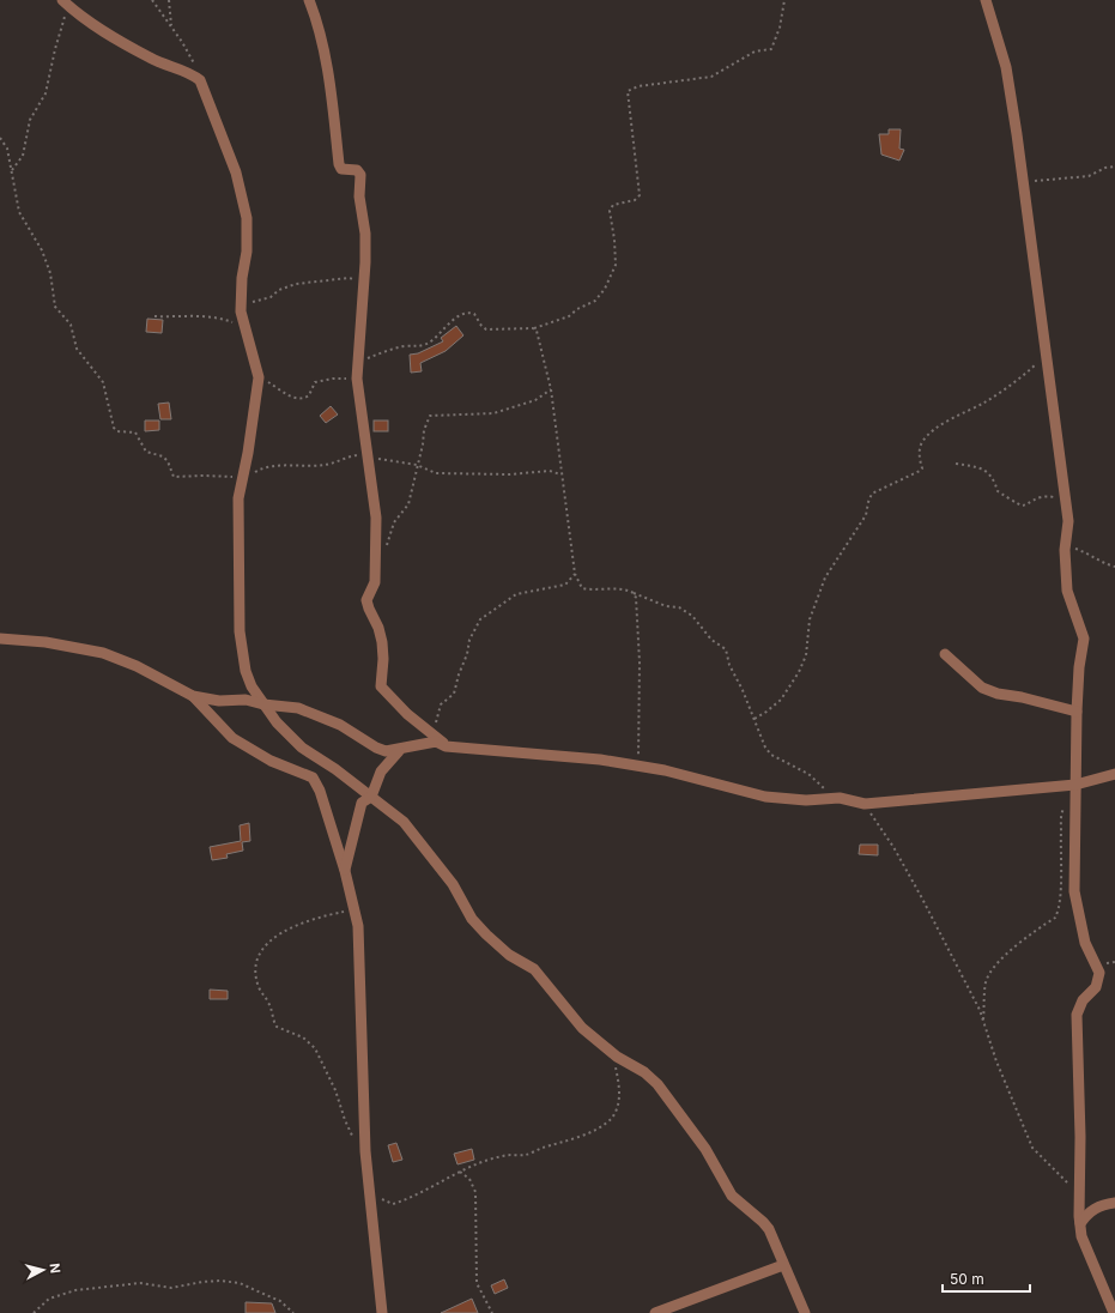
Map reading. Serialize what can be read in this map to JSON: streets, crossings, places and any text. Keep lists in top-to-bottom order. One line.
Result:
{"scale_bar":"50 m","north":"right"}
